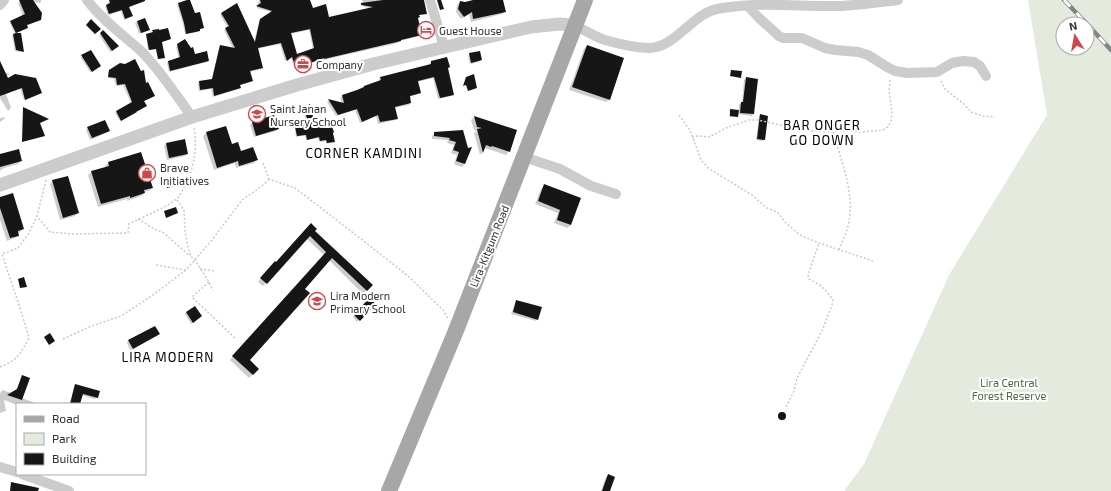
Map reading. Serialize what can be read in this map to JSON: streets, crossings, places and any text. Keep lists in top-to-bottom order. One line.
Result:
{"streets":{"main road":["Lira-Kitgum Road"]},"districts":["BAR ONGER GO DOWN","CORNER KAMDINI","LIRA MODERN"],"parks":["Lira Central Forest Reserve"],"places":{"hotel":["Guest House"],"office":["Company"],"school or university":["Saint Janan Nursery School","Lira Modern Primary School"],"shop":["Brave Initiatives"]},"legend":["Road","Park","Building"],"north":"top"}
